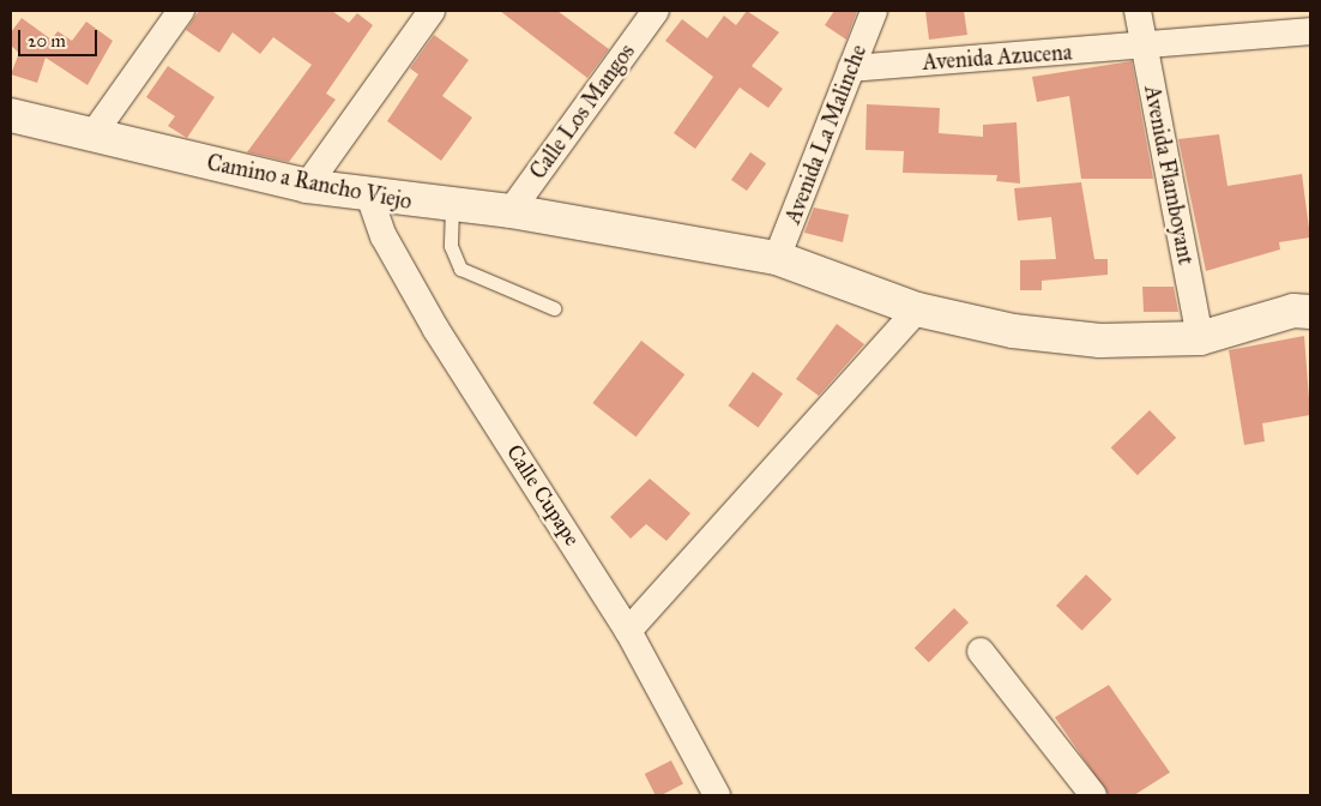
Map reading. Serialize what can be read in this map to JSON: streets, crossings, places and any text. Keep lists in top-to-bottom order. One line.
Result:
{"streets":{"street":["Avenida Azucena","Calle Los Mangos","Avenida La Malinche","Avenida Flamboyant","Camino a Rancho Viejo","Calle Cupape"]},"crossings":[["Avenida Azucena","Avenida La Malinche"],["Avenida Azucena","Avenida Flamboyant"],["Calle Los Mangos","Camino a Rancho Viejo"],["Avenida La Malinche","Camino a Rancho Viejo"],["Avenida Flamboyant","Camino a Rancho Viejo"],["Camino a Rancho Viejo","Calle Cupape"]],"scale_bar":"20 m"}
